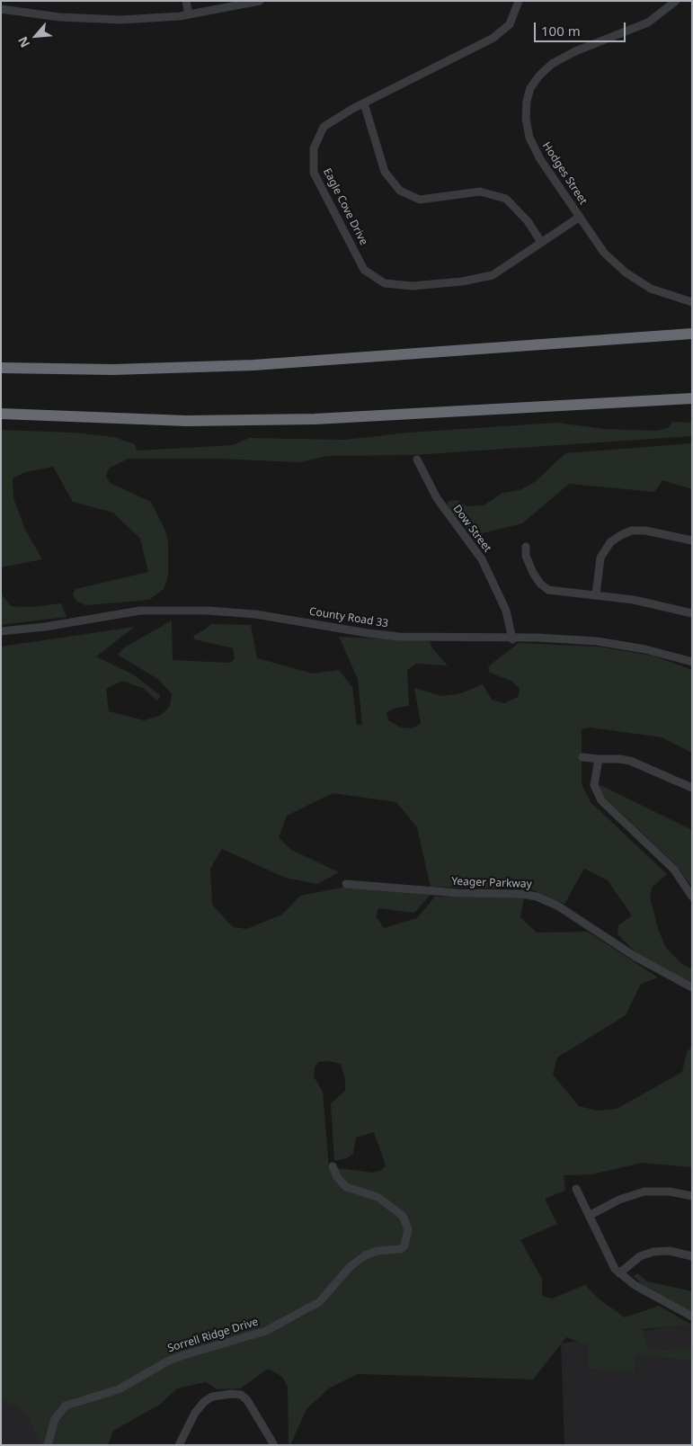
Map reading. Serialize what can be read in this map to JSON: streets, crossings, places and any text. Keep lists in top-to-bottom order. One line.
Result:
{"streets":{"street":["Hodges Street","Eagle Cove Drive","Dow Street","County Road 33","Yeager Parkway","Sorrell Ridge Drive"]},"crossings":[["Hodges Street","Eagle Cove Drive"],["Dow Street","County Road 33"]],"scale_bar":"100 m","north":"bottom left"}
